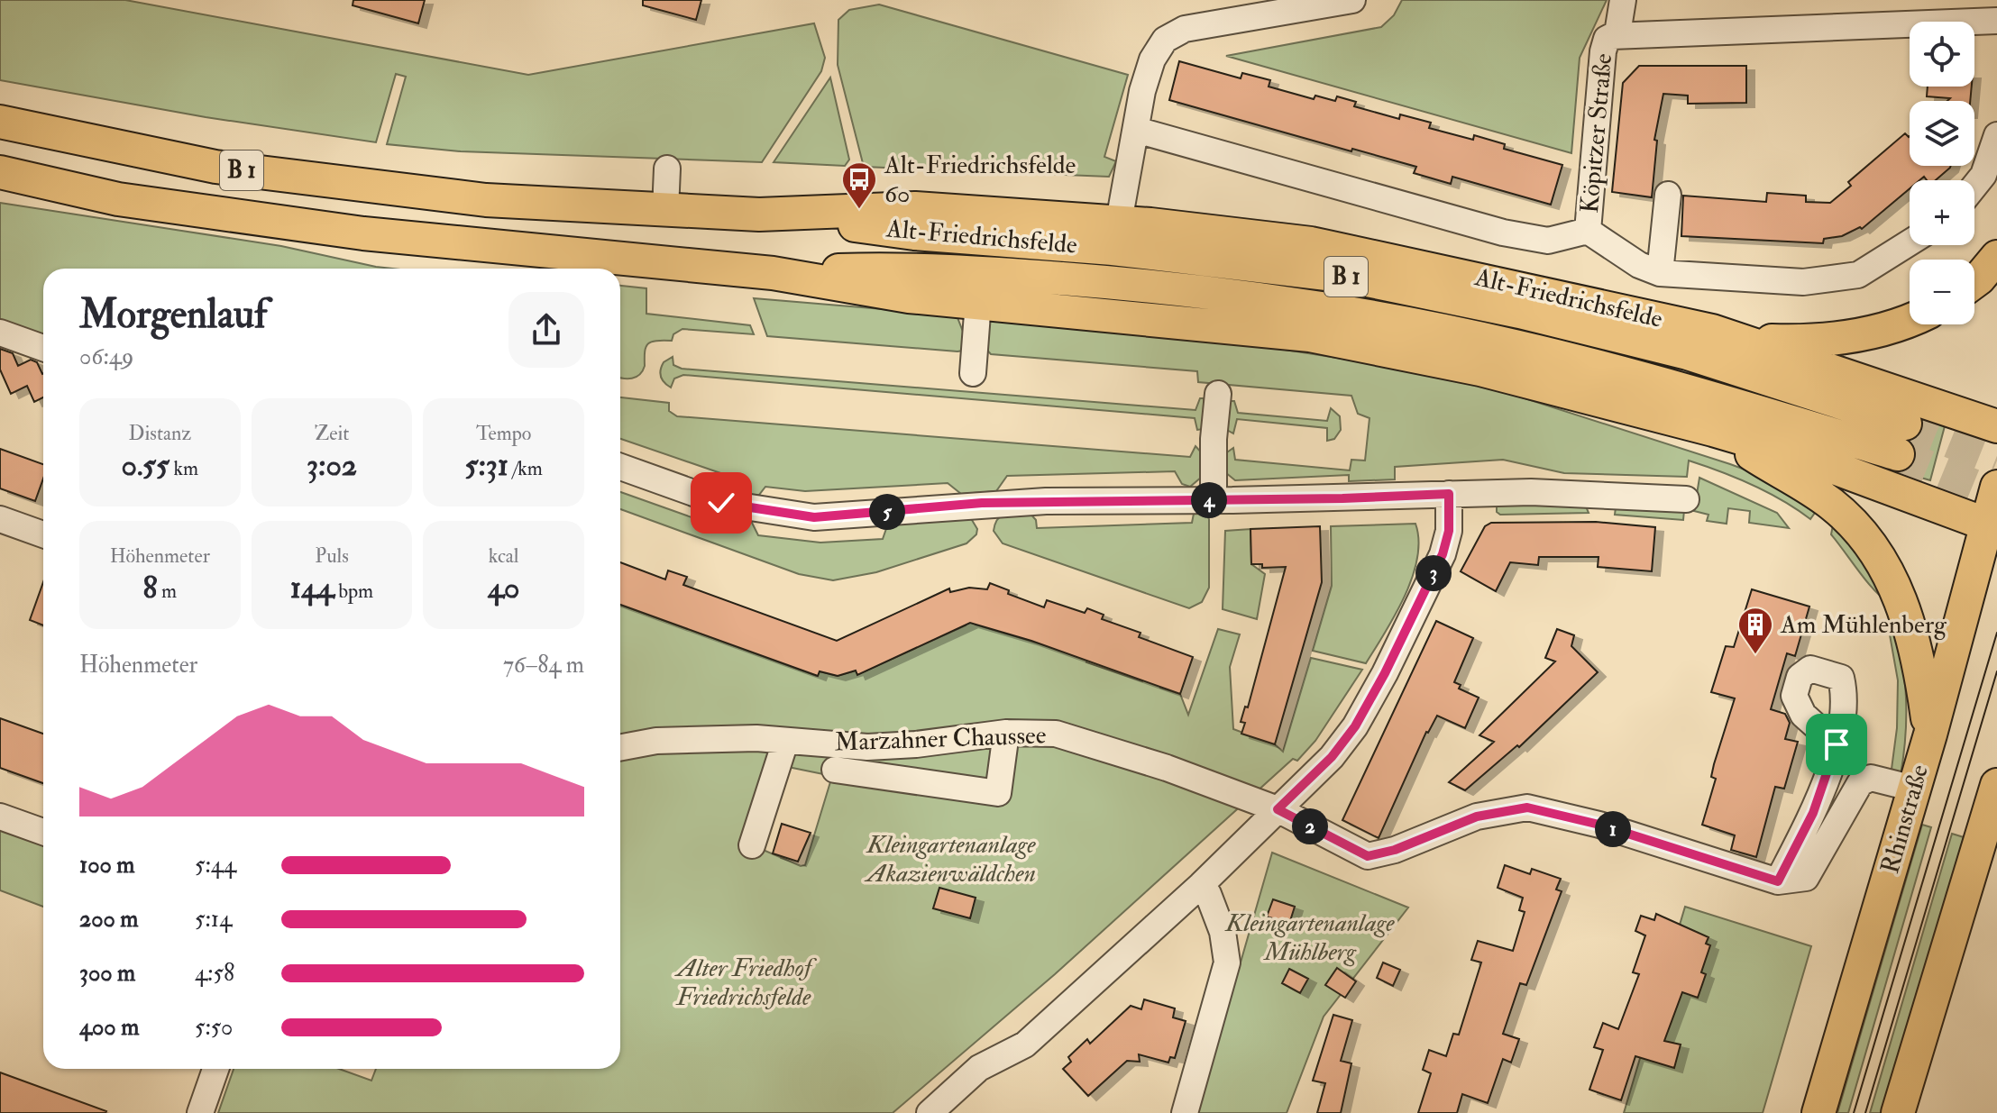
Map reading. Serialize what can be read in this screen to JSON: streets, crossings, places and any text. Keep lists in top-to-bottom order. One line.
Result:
{"streets":{"main road":["B 1","Alt-Friedrichsfelde","Rhinstraße"],"street":["Köpitzer Straße","Marzahner Chaussee"]},"crossings":[["Köpitzer Straße","Alt-Friedrichsfelde"],["B 1","Alt-Friedrichsfelde"]],"parks":["Kleingartenanlage Akazienwäldchen","Kleingartenanlage Mühlberg","Alter Friedhof Friedrichsfelde"],"places":{"bus stop":["Alt-Friedrichsfelde 60"],"building":["Am Mühlenberg"]},"page":{"map_buttons":["+","−"],"heading":["Morgenlauf","06:49"],"stats":[["Distanz","0.55 km"],["Zeit","3:02"],["Tempo","5:31 /km"],["Höhenmeter","8 m"],["Puls","144 bpm"],["kcal","40"]],"pins":["4","5","3","2","1"],"chart":["Höhenmeter","76–84 m"],"list":[{"name":"100 m","note":"5:44"},{"name":"200 m","note":"5:14"},{"name":"300 m","note":"4:58"},{"name":"400 m","note":"5:50"}]}}
